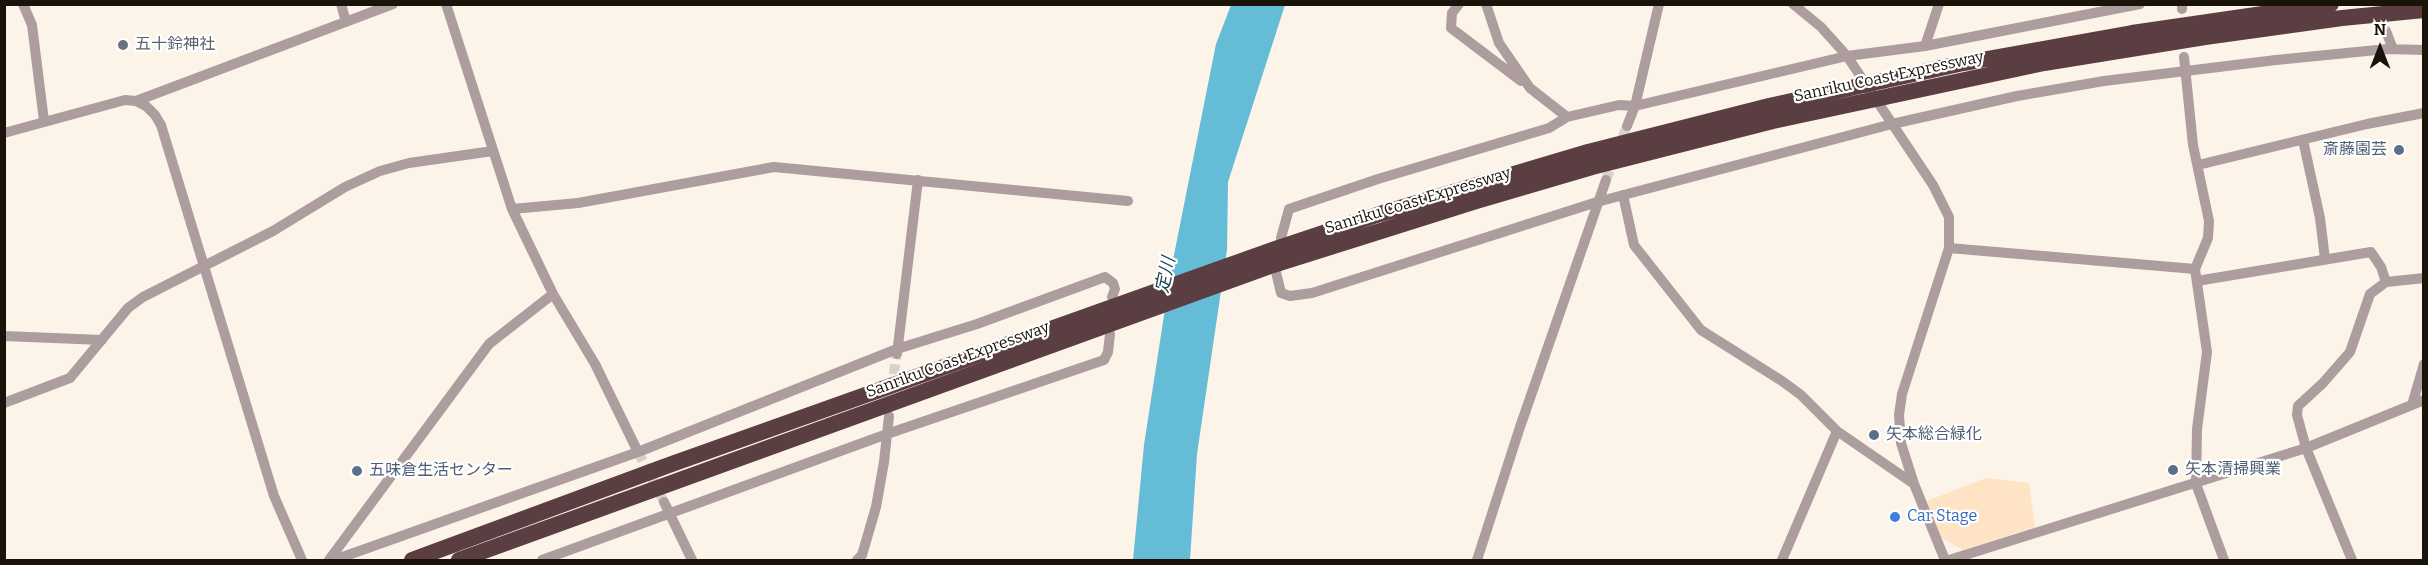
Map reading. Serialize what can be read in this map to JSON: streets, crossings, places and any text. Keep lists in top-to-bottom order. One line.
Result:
{"streets":{"highway":["Sanriku Coast Expressway"]},"water":["定川"],"places":["五十鈴神社","斎藤園芸","矢本総合緑化","矢本清掃興業","五味倉生活センター","Car Stage"],"north":"top"}
